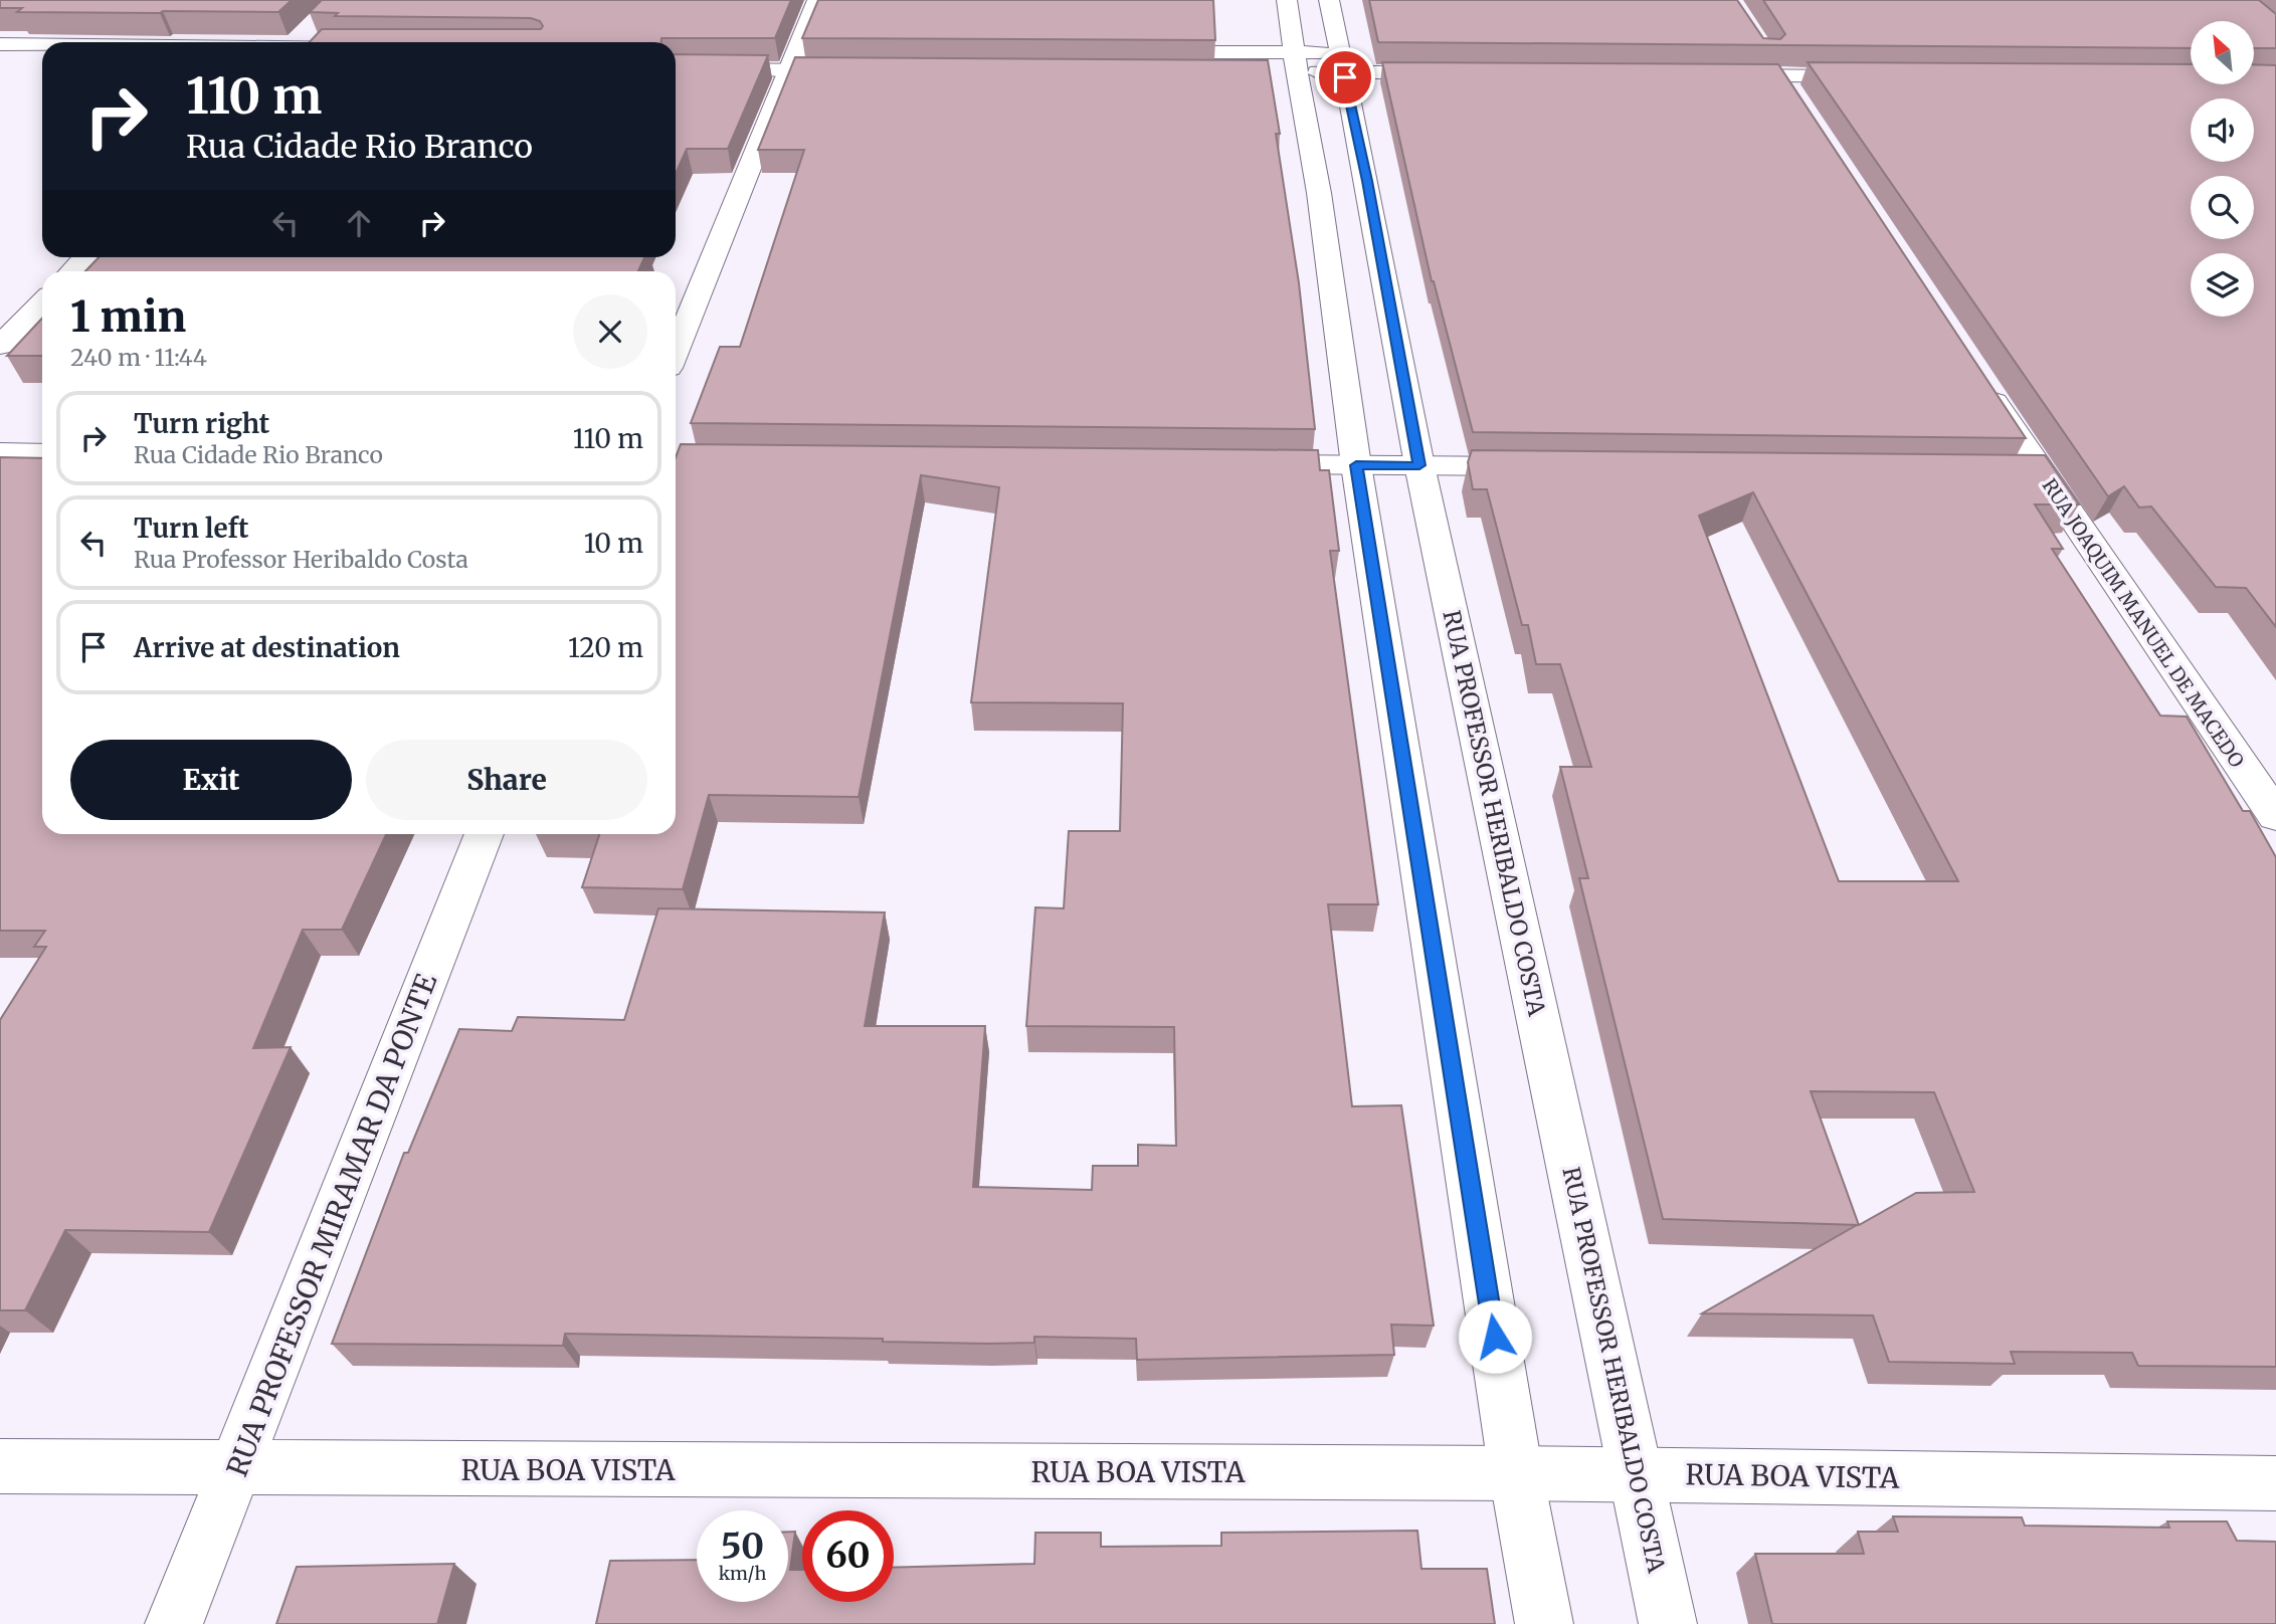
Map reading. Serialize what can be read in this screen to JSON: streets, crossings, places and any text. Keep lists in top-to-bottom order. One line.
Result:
{"streets":{"main road":["RUA JOAQUIM MANUEL DE MACEDO","RUA PROFESSOR HERIBALDO COSTA","RUA PROFESSOR MIRAMAR DA PONTE","RUA BOA VISTA"]},"crossings":[["RUA PROFESSOR HERIBALDO COSTA","RUA BOA VISTA"],["RUA PROFESSOR MIRAMAR DA PONTE","RUA BOA VISTA"]],"north":"top left","page":{"turn":["110 m","Rua Cidade Rio Branco"],"heading":["1 min","240 m · 11:44"],"list":[{"name":"Turn right","note":"Rua Cidade Rio Branco","value":"110 m"},{"name":"Turn left","note":"Rua Professor Heribaldo Costa","value":"10 m"},{"name":"Arrive at destination","value":"120 m"}],"buttons":["Exit","Share"],"speed":"50 km/h","limit":"60"}}
